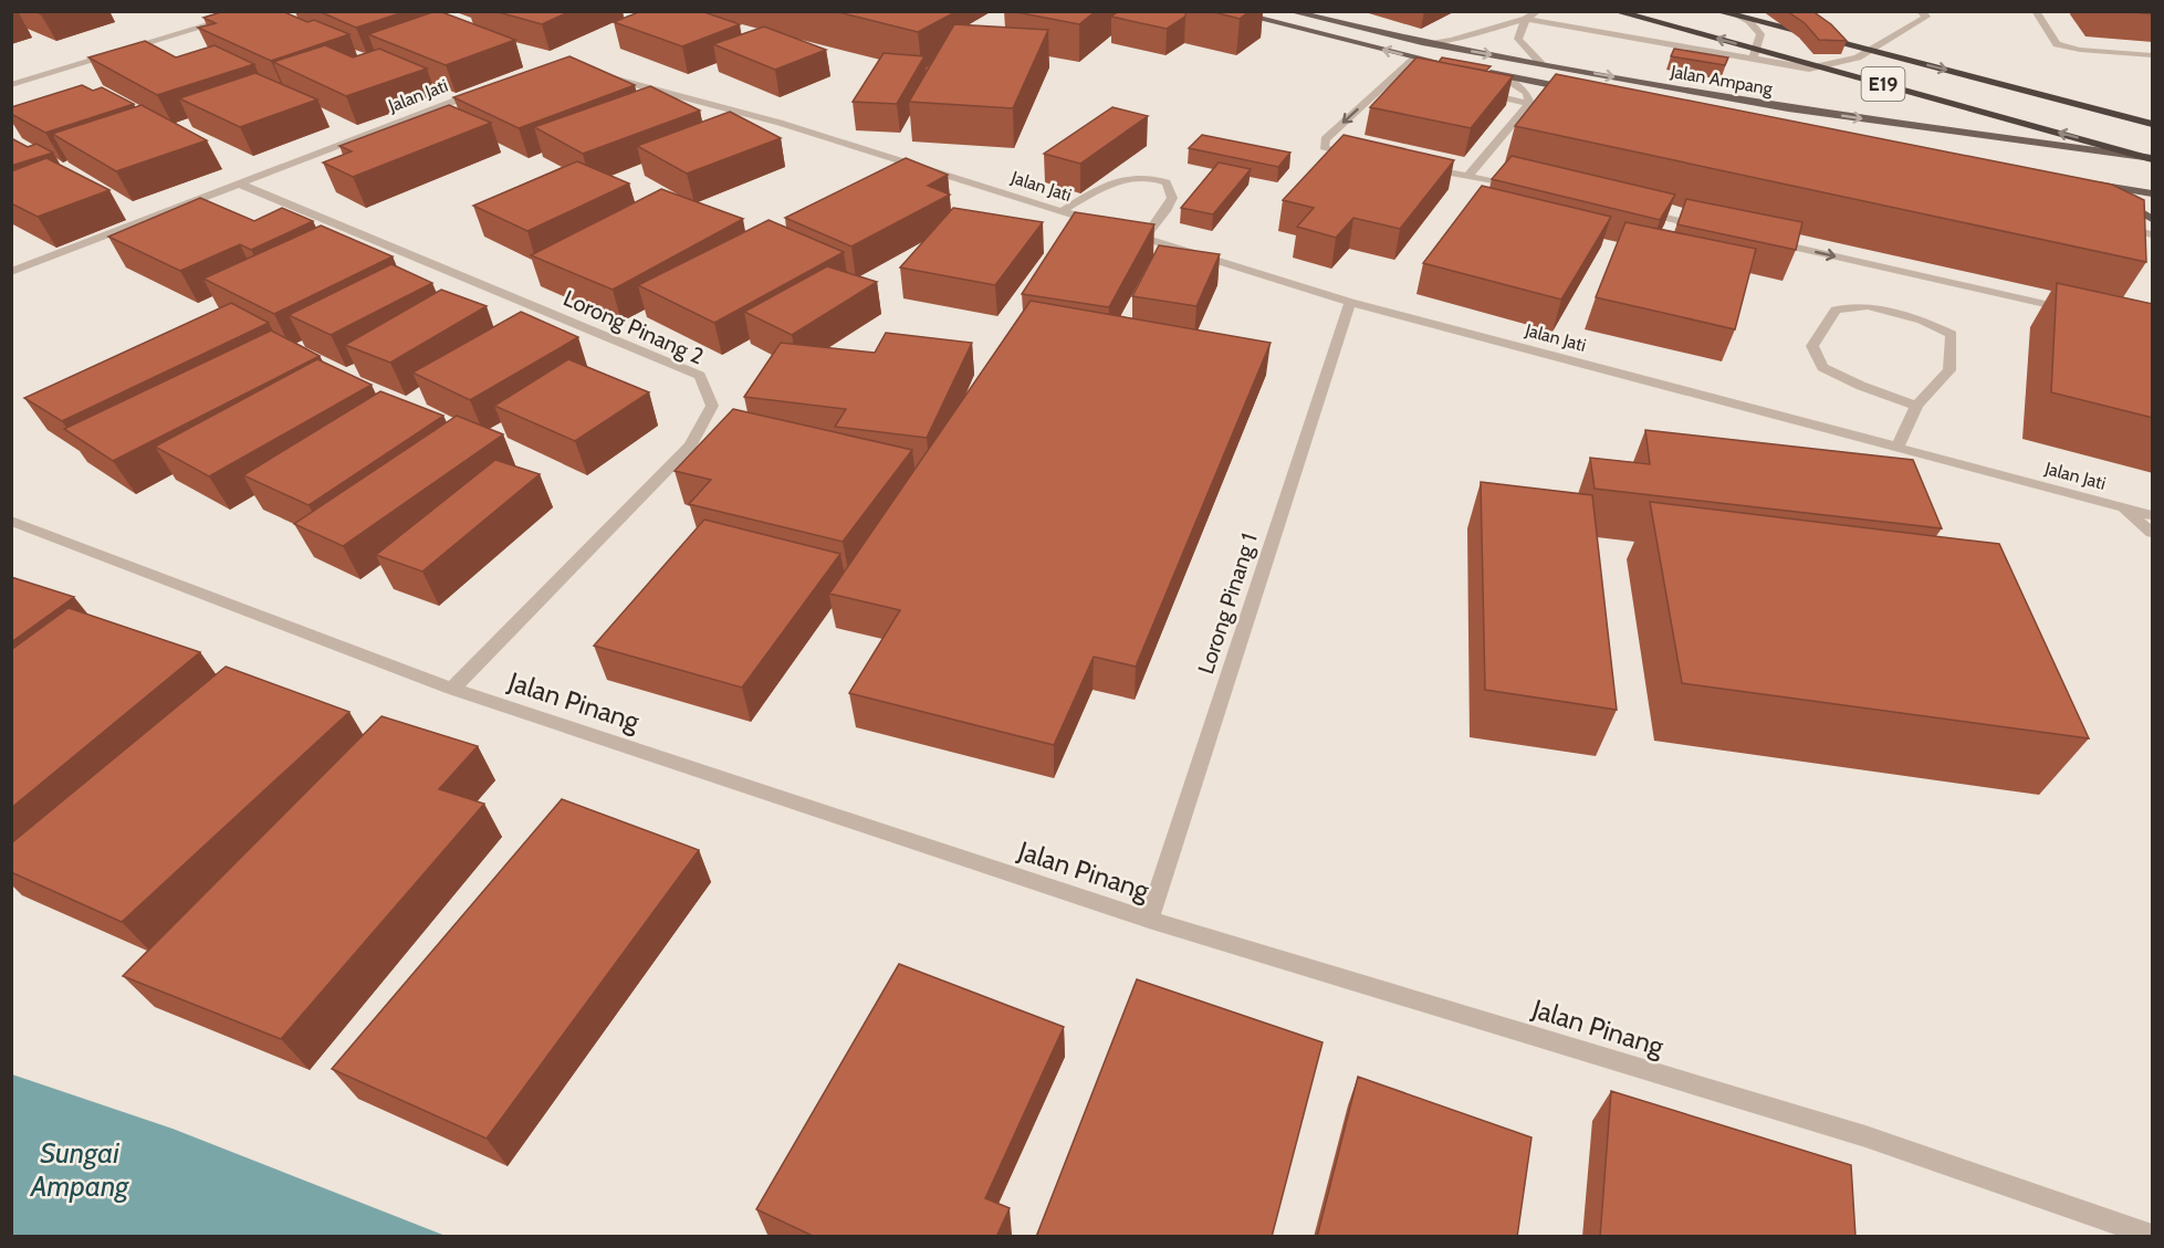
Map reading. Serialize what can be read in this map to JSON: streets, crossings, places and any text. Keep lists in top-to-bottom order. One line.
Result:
{"streets":{"highway":["E19"],"main road":["Jalan Ampang"],"street":["Jalan Jati","Lorong Pinang 2","Lorong Pinang 1","Jalan Pinang"]},"crossings":[["Jalan Ampang","E19"],["Jalan Jati","Lorong Pinang 2"],["Jalan Jati","Lorong Pinang 1"],["Lorong Pinang 2","Jalan Pinang"],["Lorong Pinang 1","Jalan Pinang"]],"one_way":["Jalan Ampang"],"water":["Sungai Ampang"]}
